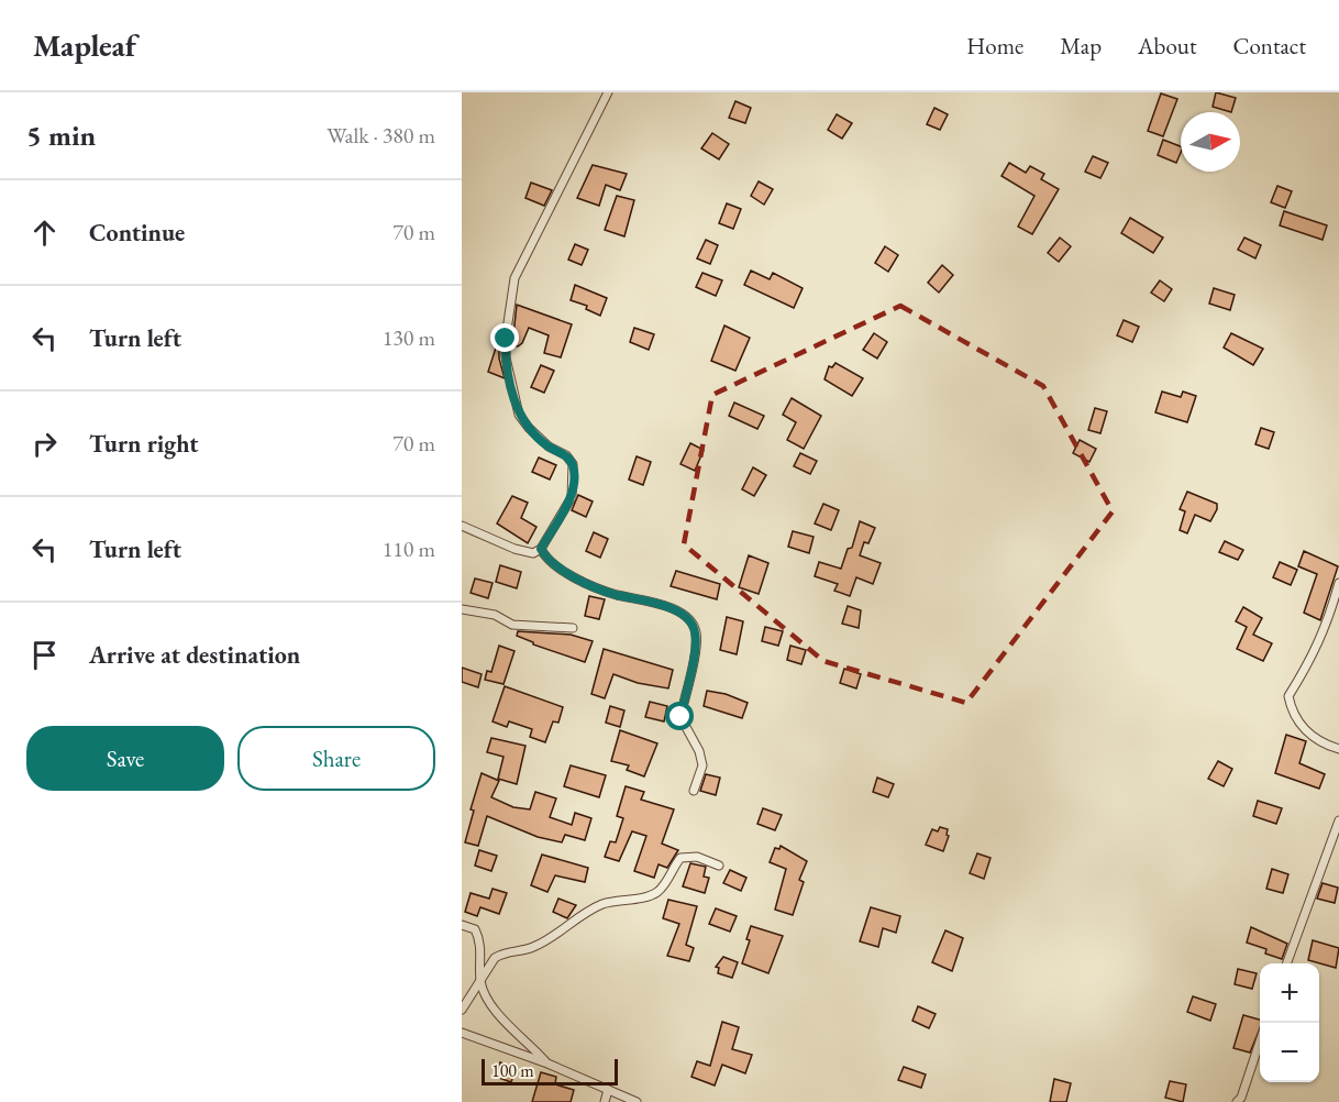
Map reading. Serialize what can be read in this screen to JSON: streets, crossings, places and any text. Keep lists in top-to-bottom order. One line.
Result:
{"scale_bar":"100 m","north":"right","page":{"header":"Mapleaf","nav":["Home","Map","About","Contact"],"heading":["5 min","Walk · 380 m"],"list":[["Continue","70 m"],["Turn left","130 m"],["Turn right","70 m"],["Turn left","110 m"],"Arrive at destination"],"buttons":["Save","Share"],"map_buttons":["+","−"],"scale":"100 m"}}
